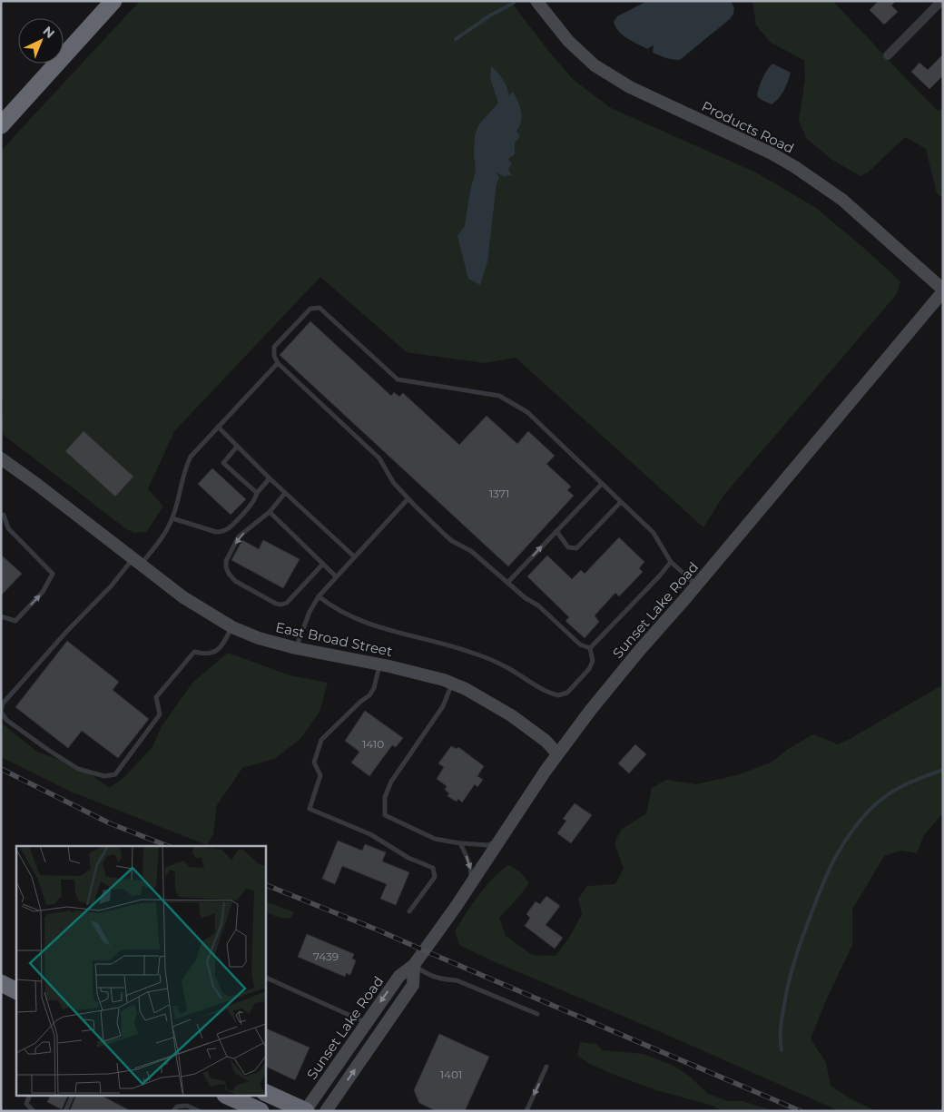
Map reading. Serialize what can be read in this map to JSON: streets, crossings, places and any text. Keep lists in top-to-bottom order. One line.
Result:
{"streets":{"main road":["Products Road","Sunset Lake Road","East Broad Street"]},"crossings":[["Products Road","Sunset Lake Road"],["Sunset Lake Road","East Broad Street"]],"house_numbers":["1371","1410","7439","1401"],"north":"top right"}
